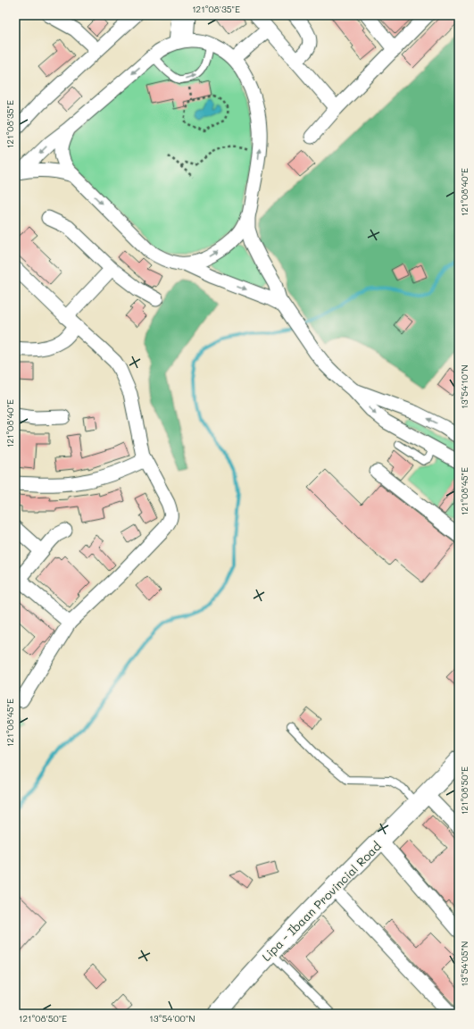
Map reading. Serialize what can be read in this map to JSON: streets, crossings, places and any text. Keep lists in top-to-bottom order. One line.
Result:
{"streets":{"main road":["Lipa - Ibaan Provincial Road"]},"coordinates":["121°08'35\"E","121°08'40\"E","13°54'10\"N","121°08'45\"E","121°08'50\"E","13°54'05\"N","13°54'00\"N"]}
